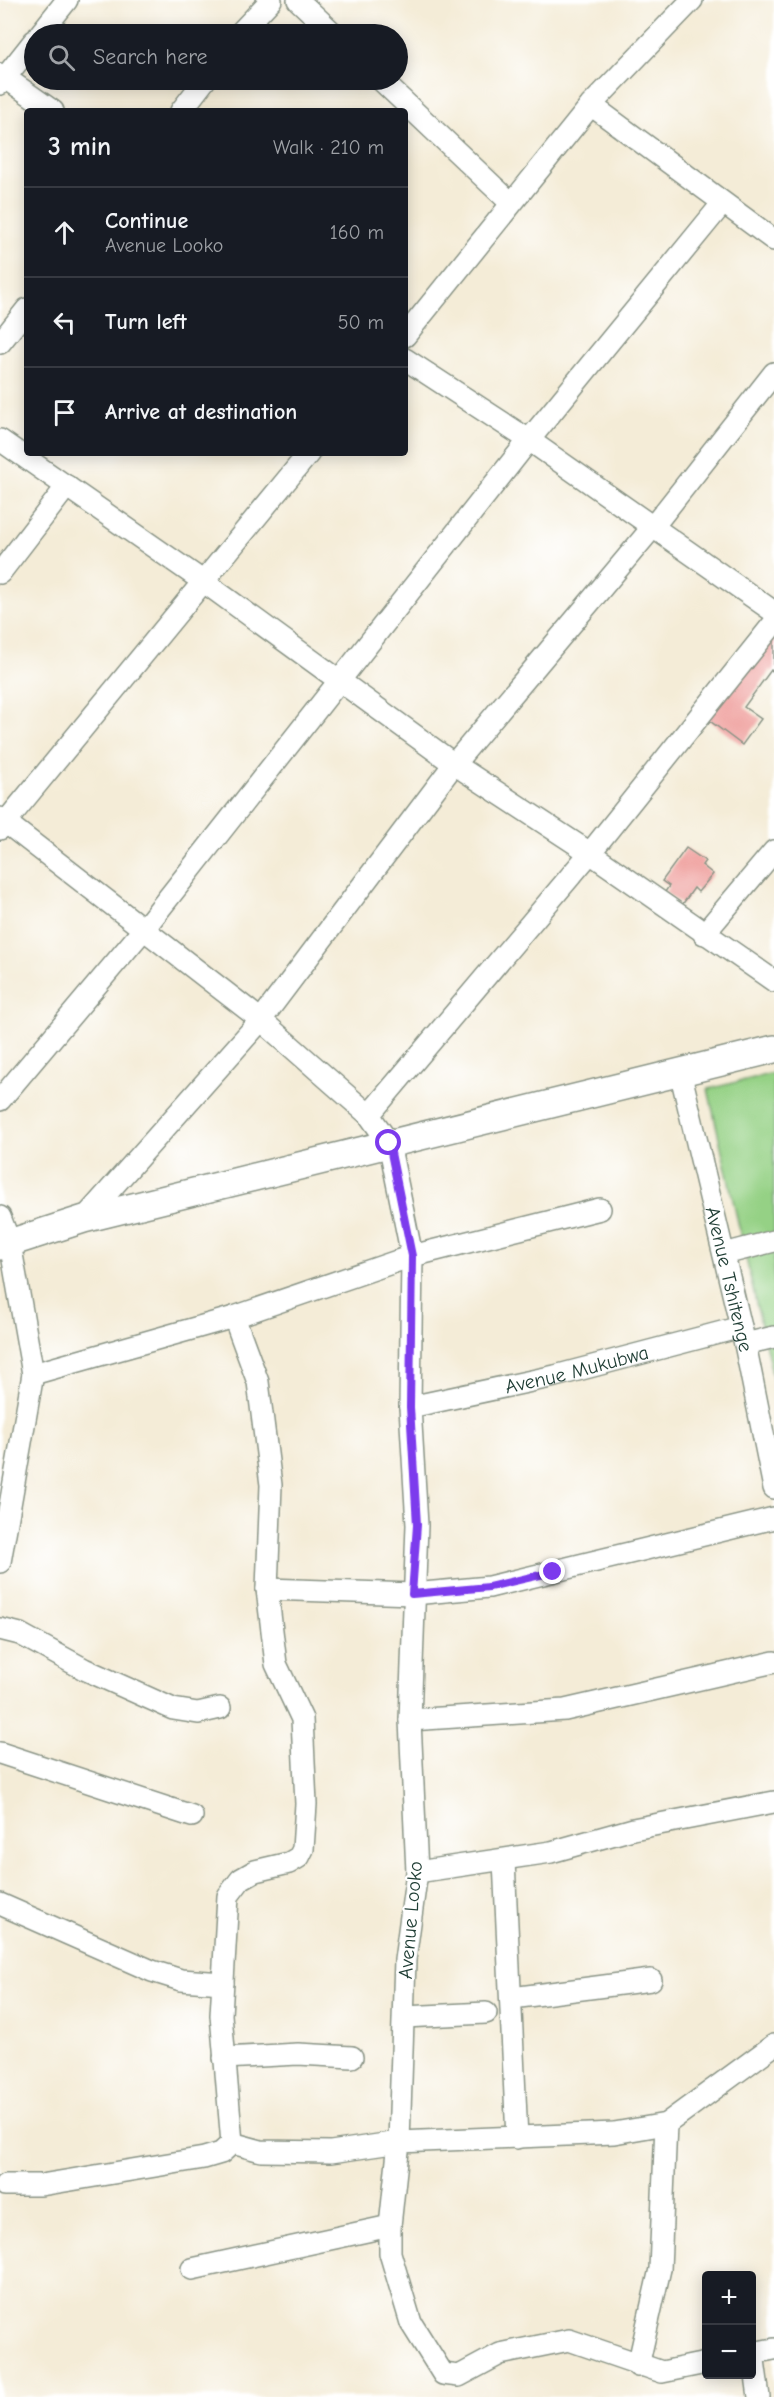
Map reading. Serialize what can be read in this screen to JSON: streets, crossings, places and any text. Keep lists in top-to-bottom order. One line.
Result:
{"streets":{"street":["Avenue Tshitenge","Avenue Mukubwa","Avenue Looko"]},"crossings":[["Avenue Tshitenge","Avenue Mukubwa"],["Avenue Mukubwa","Avenue Looko"]],"page":{"search":"Search here","heading":["3 min","Walk · 210 m"],"list":[["Continue","Avenue Looko","160 m"],["Turn left","50 m"],"Arrive at destination"],"map_buttons":["+","−"]}}
